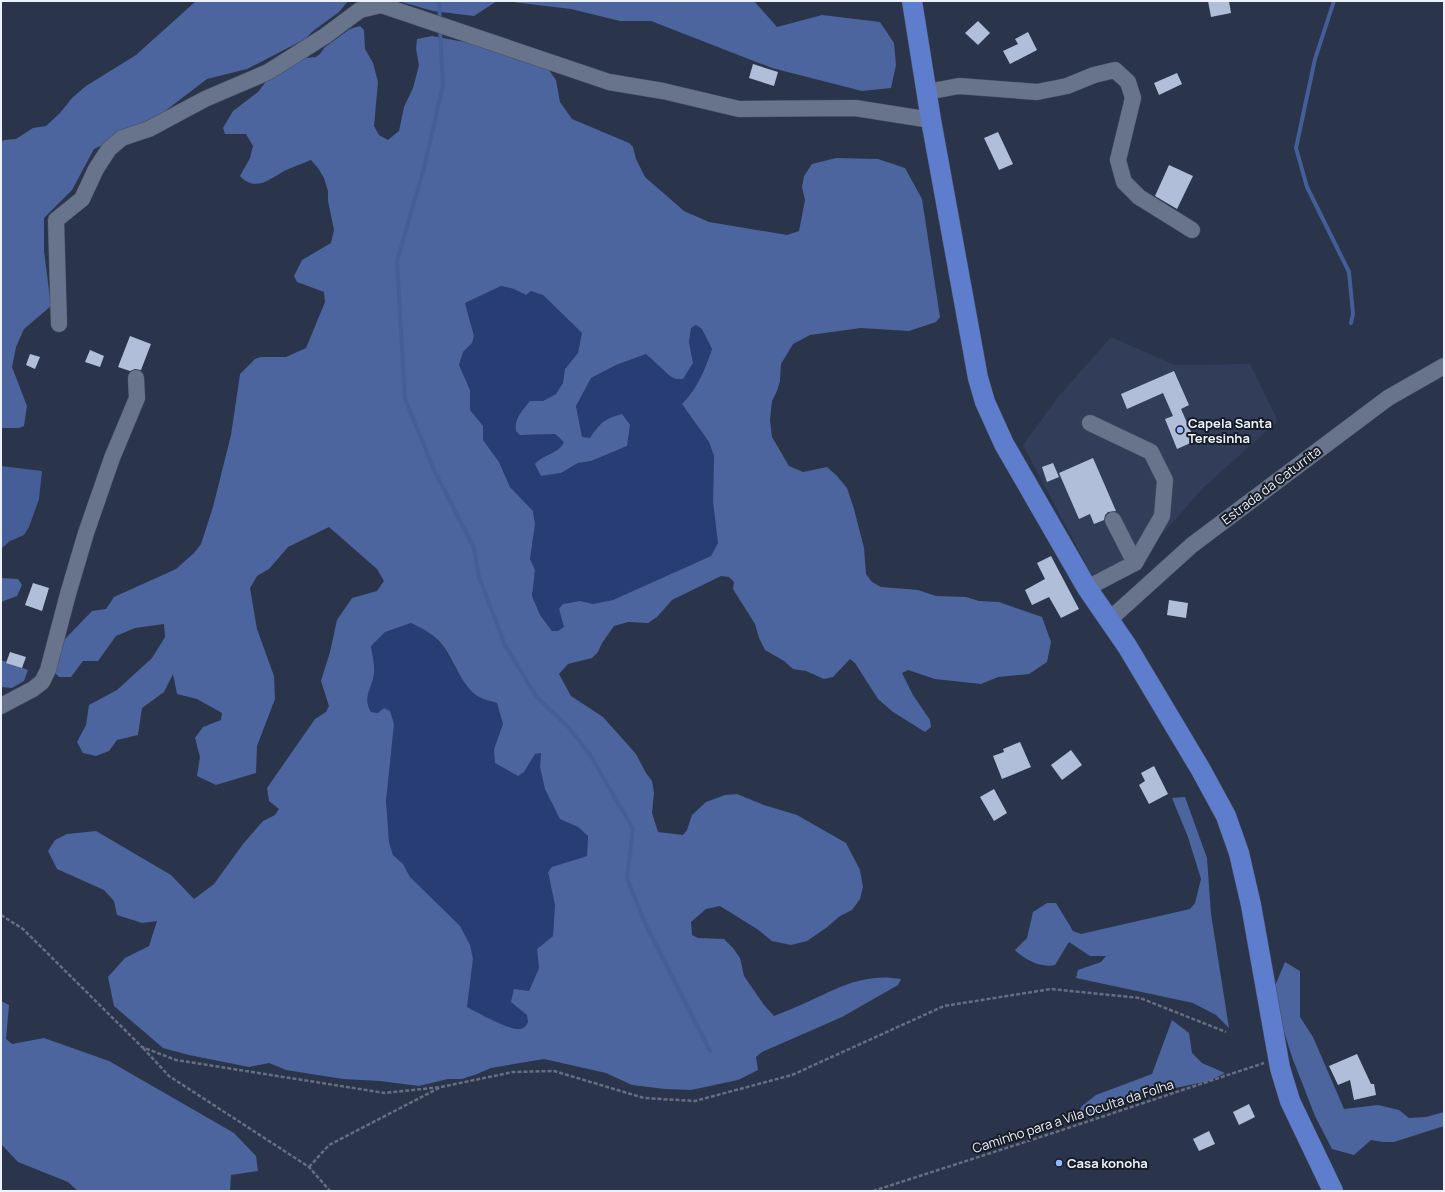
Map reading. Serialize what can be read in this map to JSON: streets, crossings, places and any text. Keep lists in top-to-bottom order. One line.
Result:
{"streets":{"street":["Estrada da Caturrita"],"path":["Caminho para a Vila Oculta da Folha"]},"places":["Capela Santa Teresinha","Casa konoha"]}
